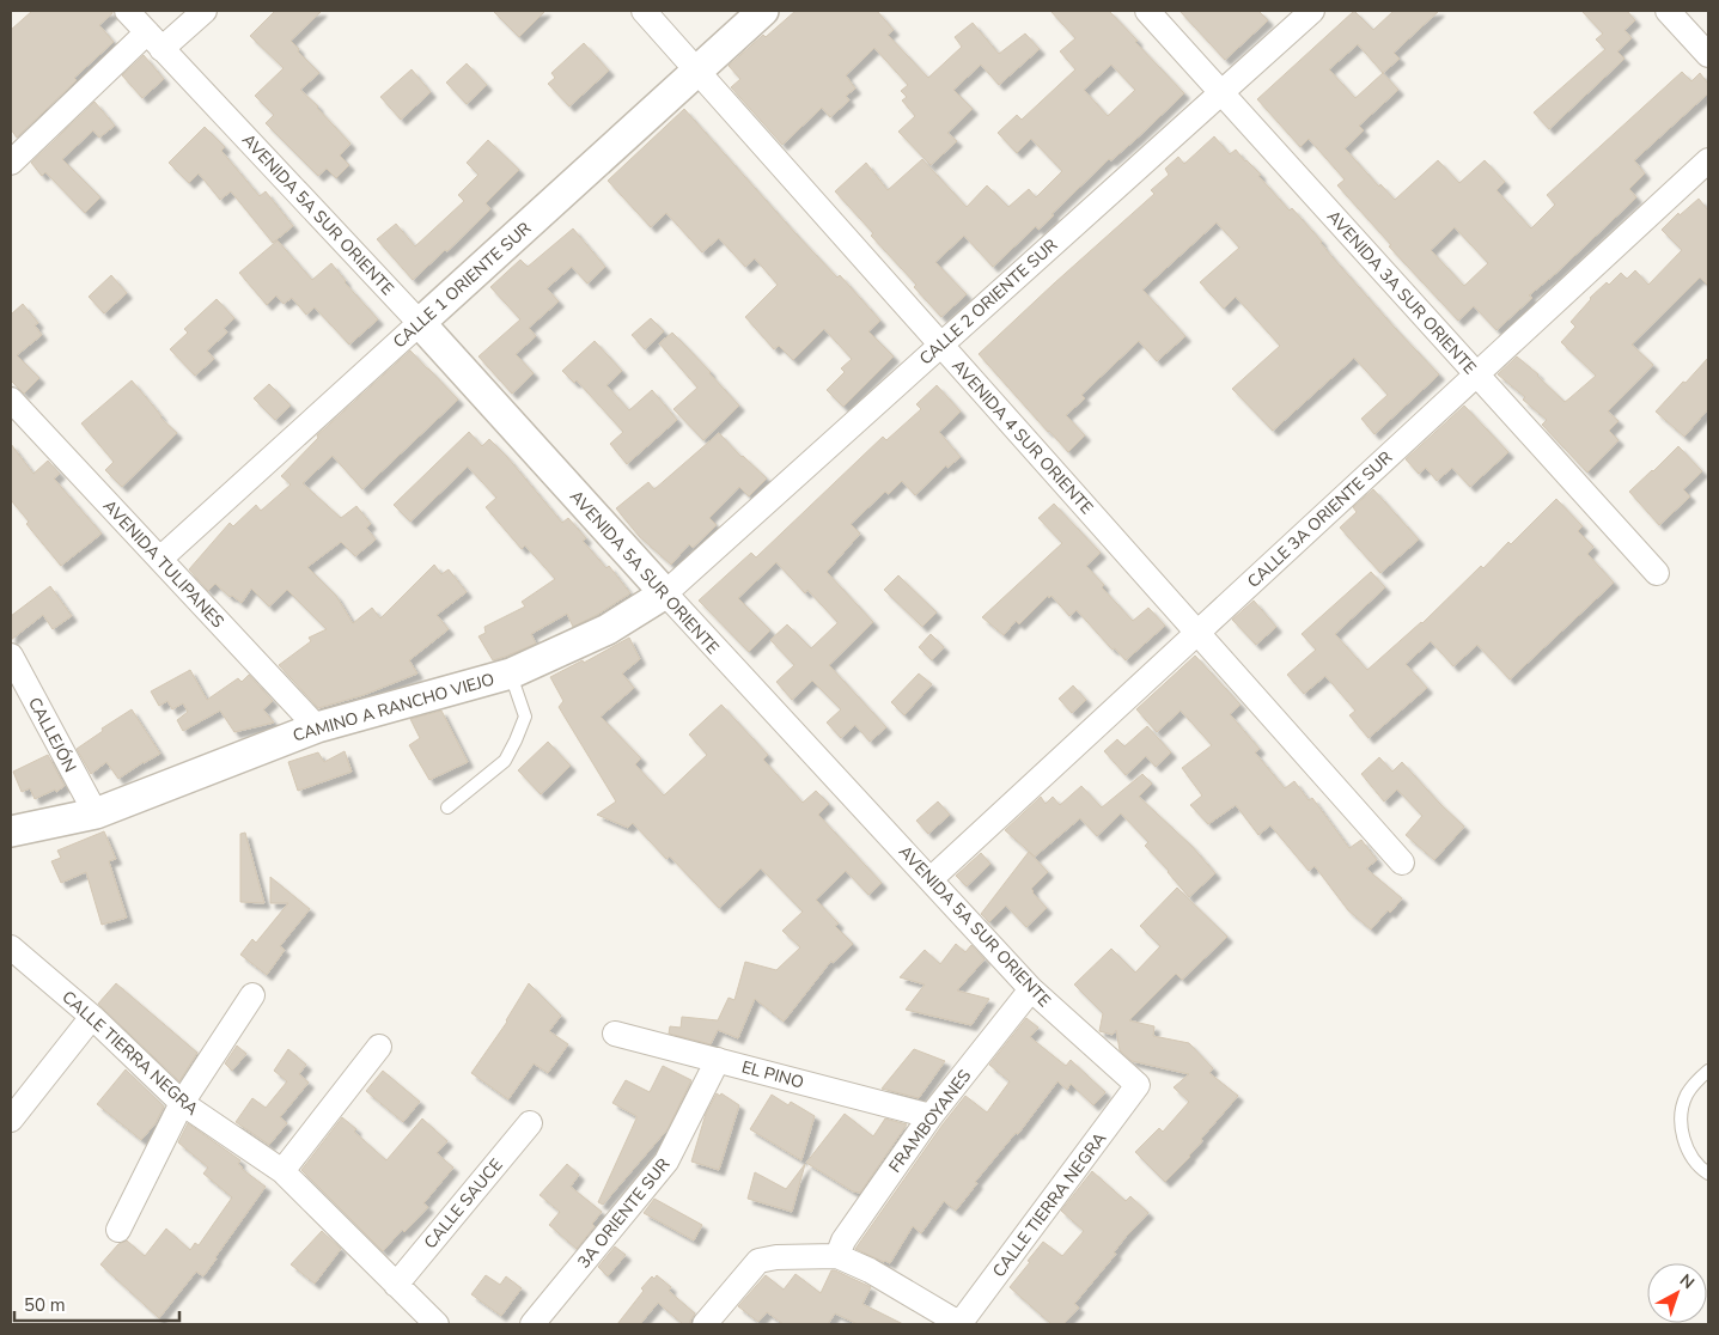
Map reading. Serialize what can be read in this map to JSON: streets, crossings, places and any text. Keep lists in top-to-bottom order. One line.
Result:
{"streets":{"street":["AVENIDA 5A SUR ORIENTE","CALLE 1 ORIENTE SUR","AVENIDA 3A SUR ORIENTE","CALLE 2 ORIENTE SUR","AVENIDA 4 SUR ORIENTE","CALLE 3A ORIENTE SUR","AVENIDA TULIPANES","CAMINO A RANCHO VIEJO","CALLEJÓN","CALLE TIERRA NEGRA","EL PINO","FRAMBOYANES","CALLE SAUCE","3A ORIENTE SUR"]},"crossings":[["AVENIDA 5A SUR ORIENTE","CALLE 1 ORIENTE SUR"],["AVENIDA 5A SUR ORIENTE","CALLE 2 ORIENTE SUR"],["AVENIDA 5A SUR ORIENTE","CALLE 3A ORIENTE SUR"],["AVENIDA 5A SUR ORIENTE","CAMINO A RANCHO VIEJO"],["AVENIDA 5A SUR ORIENTE","CALLE TIERRA NEGRA"],["AVENIDA 5A SUR ORIENTE","FRAMBOYANES"],["CALLE 1 ORIENTE SUR","AVENIDA 4 SUR ORIENTE"],["CALLE 1 ORIENTE SUR","AVENIDA TULIPANES"],["AVENIDA 3A SUR ORIENTE","CALLE 2 ORIENTE SUR"],["AVENIDA 3A SUR ORIENTE","CALLE 3A ORIENTE SUR"],["CALLE 2 ORIENTE SUR","AVENIDA 4 SUR ORIENTE"],["CALLE 2 ORIENTE SUR","CAMINO A RANCHO VIEJO"],["AVENIDA 4 SUR ORIENTE","CALLE 3A ORIENTE SUR"],["AVENIDA TULIPANES","CAMINO A RANCHO VIEJO"],["CAMINO A RANCHO VIEJO","CALLEJÓN"],["CALLE TIERRA NEGRA","CALLE SAUCE"],["EL PINO","FRAMBOYANES"],["EL PINO","3A ORIENTE SUR"]],"scale_bar":"50 m","north":"top right"}
